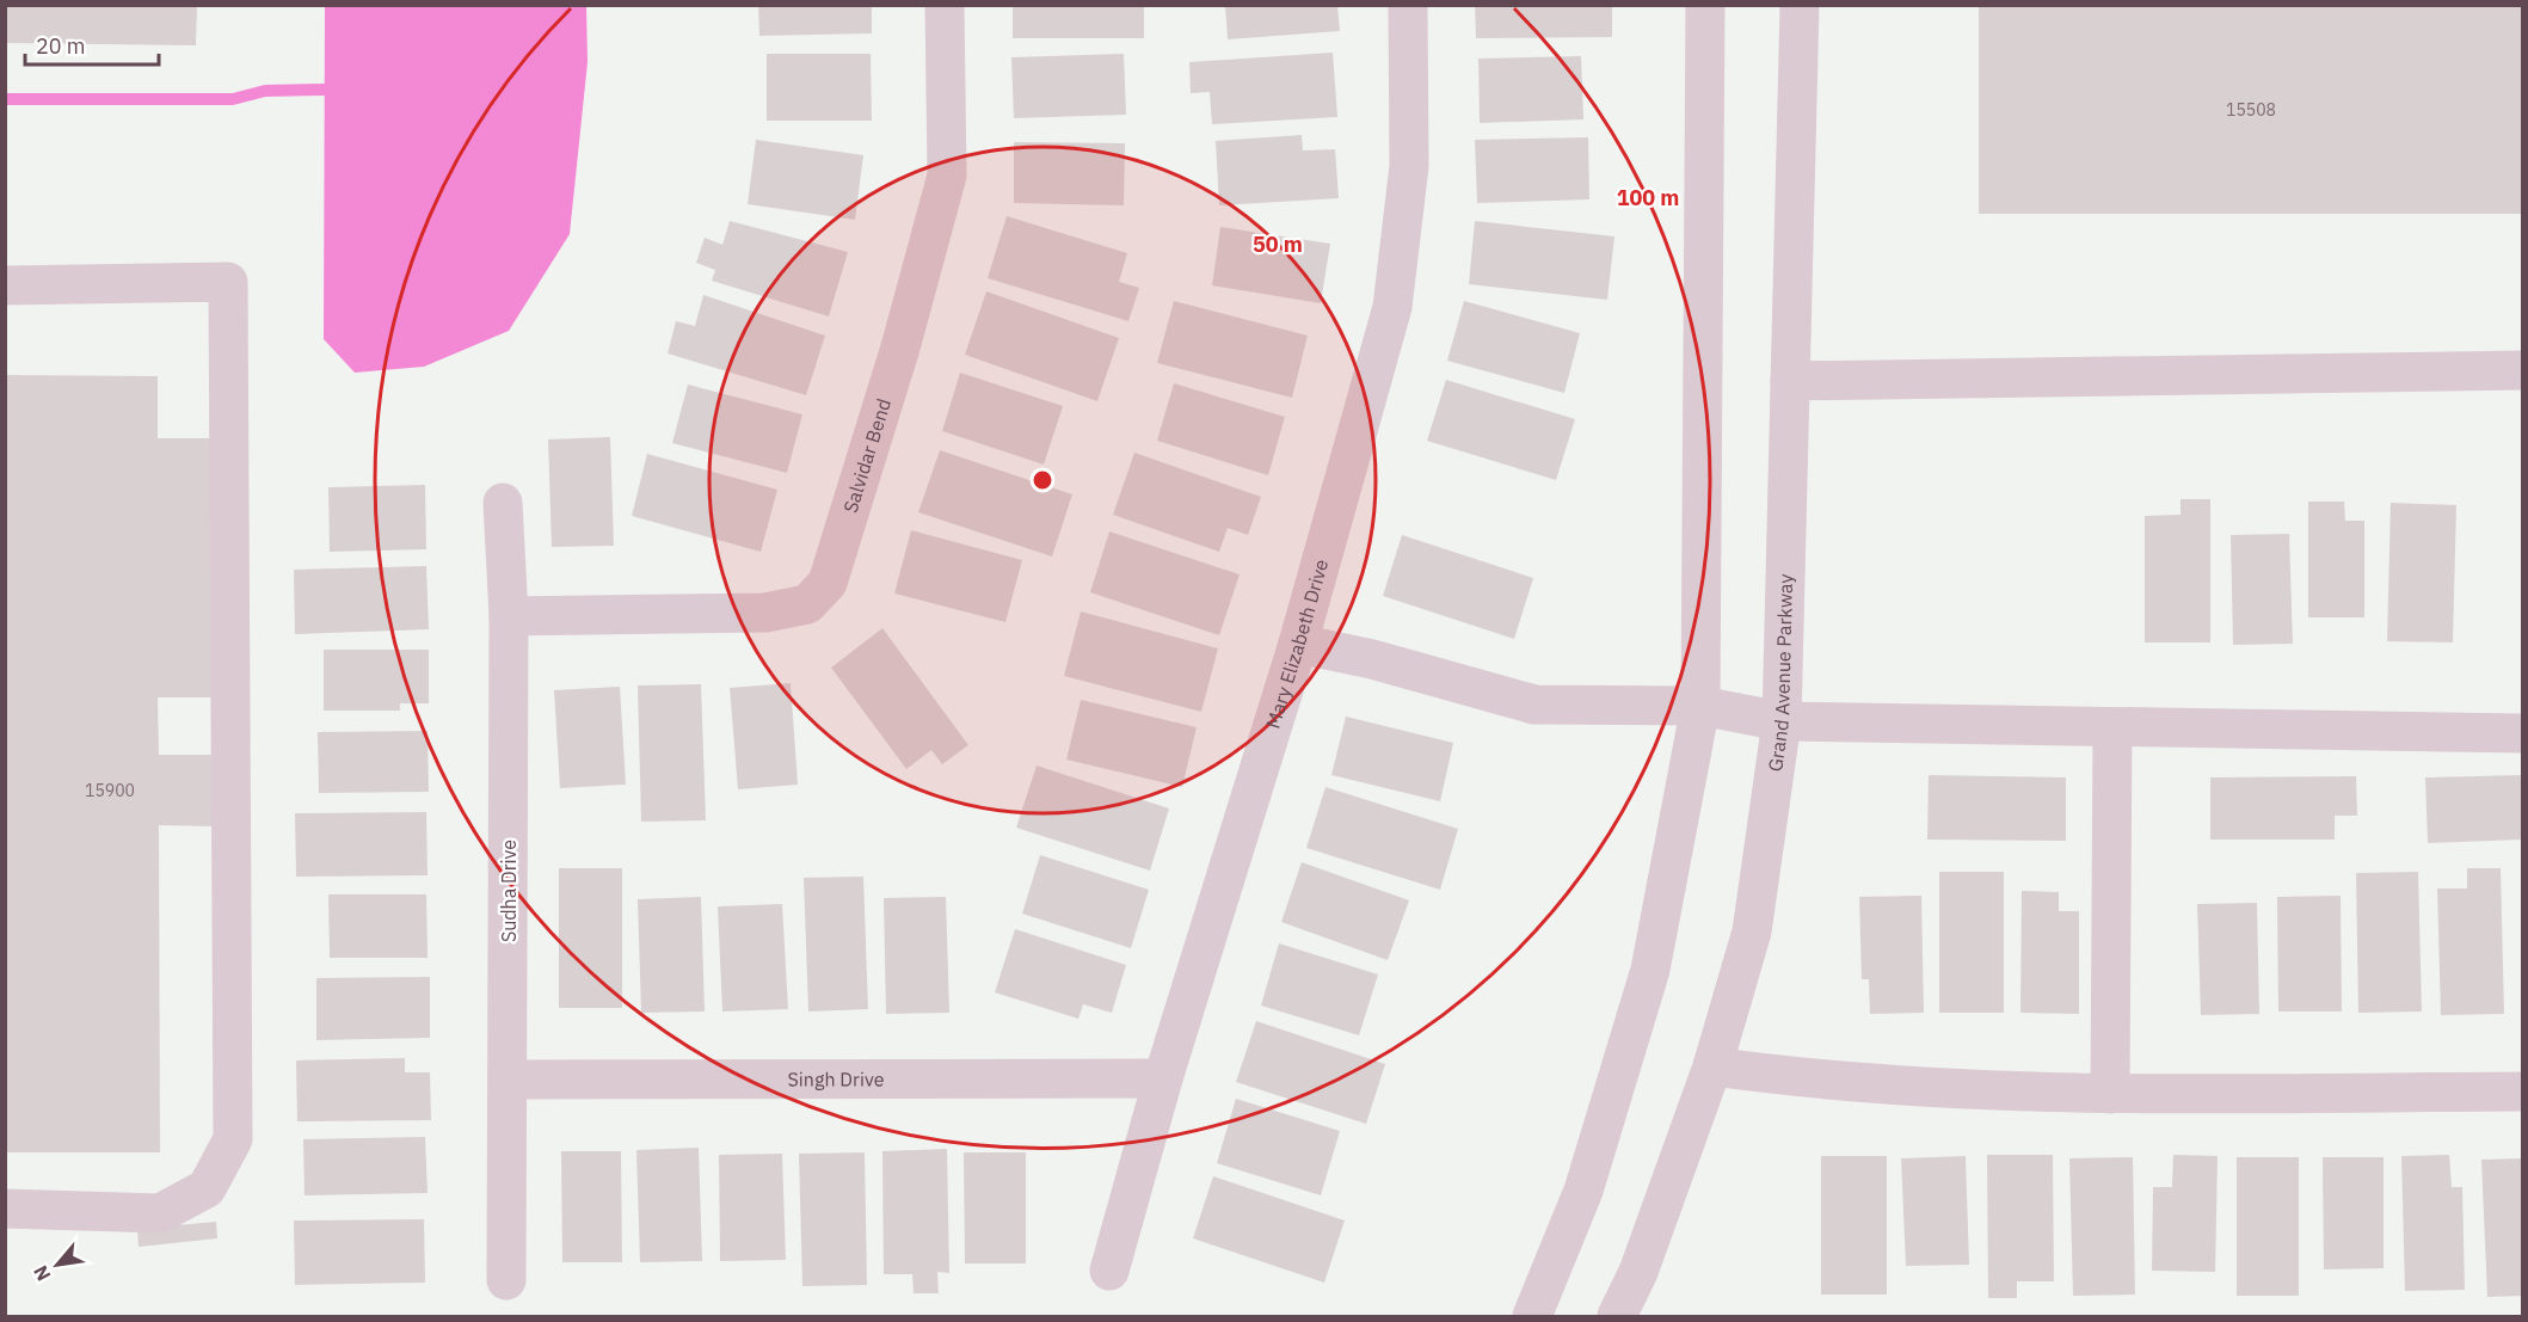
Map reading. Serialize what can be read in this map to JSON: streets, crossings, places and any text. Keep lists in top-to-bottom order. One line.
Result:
{"streets":{"street":["Salvidar Bend","Mary Elizabeth Drive","Grand Avenue Parkway","Sudha Drive","Singh Drive"]},"crossings":[["Salvidar Bend","Sudha Drive"],["Mary Elizabeth Drive","Singh Drive"],["Sudha Drive","Singh Drive"]],"house_numbers":["15508","15900"],"scale_bar":"20 m","north":"bottom left","rings":["100 m","50 m"]}
